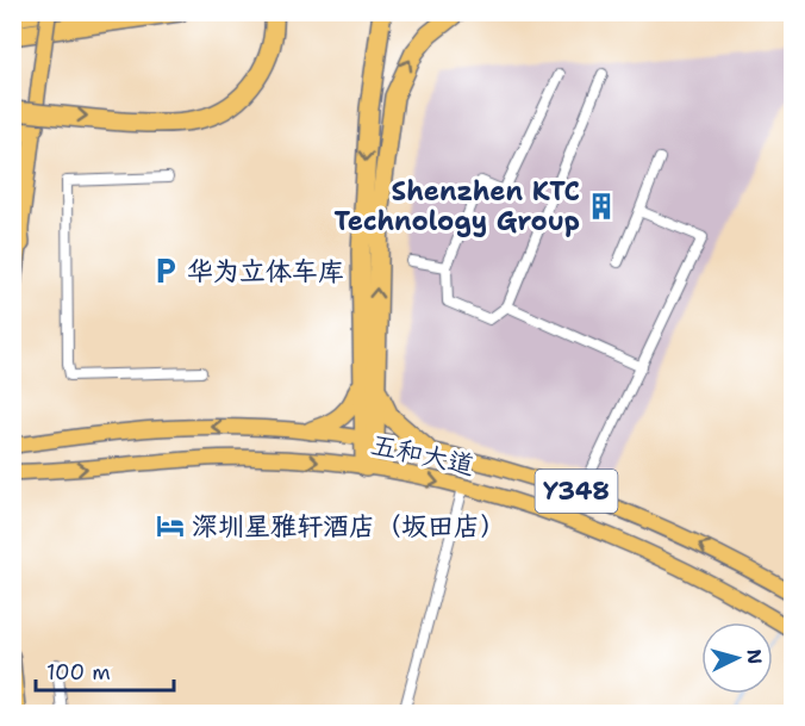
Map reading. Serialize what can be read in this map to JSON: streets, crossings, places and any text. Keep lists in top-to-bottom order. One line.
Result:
{"streets":{"main road":["五和大道","Y348"]},"places":{"building":["Shenzhen KTC Technology Group"],"parking":["华为立体车库"],"hotel":["深圳星雅轩酒店（坂田店）"]},"scale_bar":"100 m","north":"right"}
